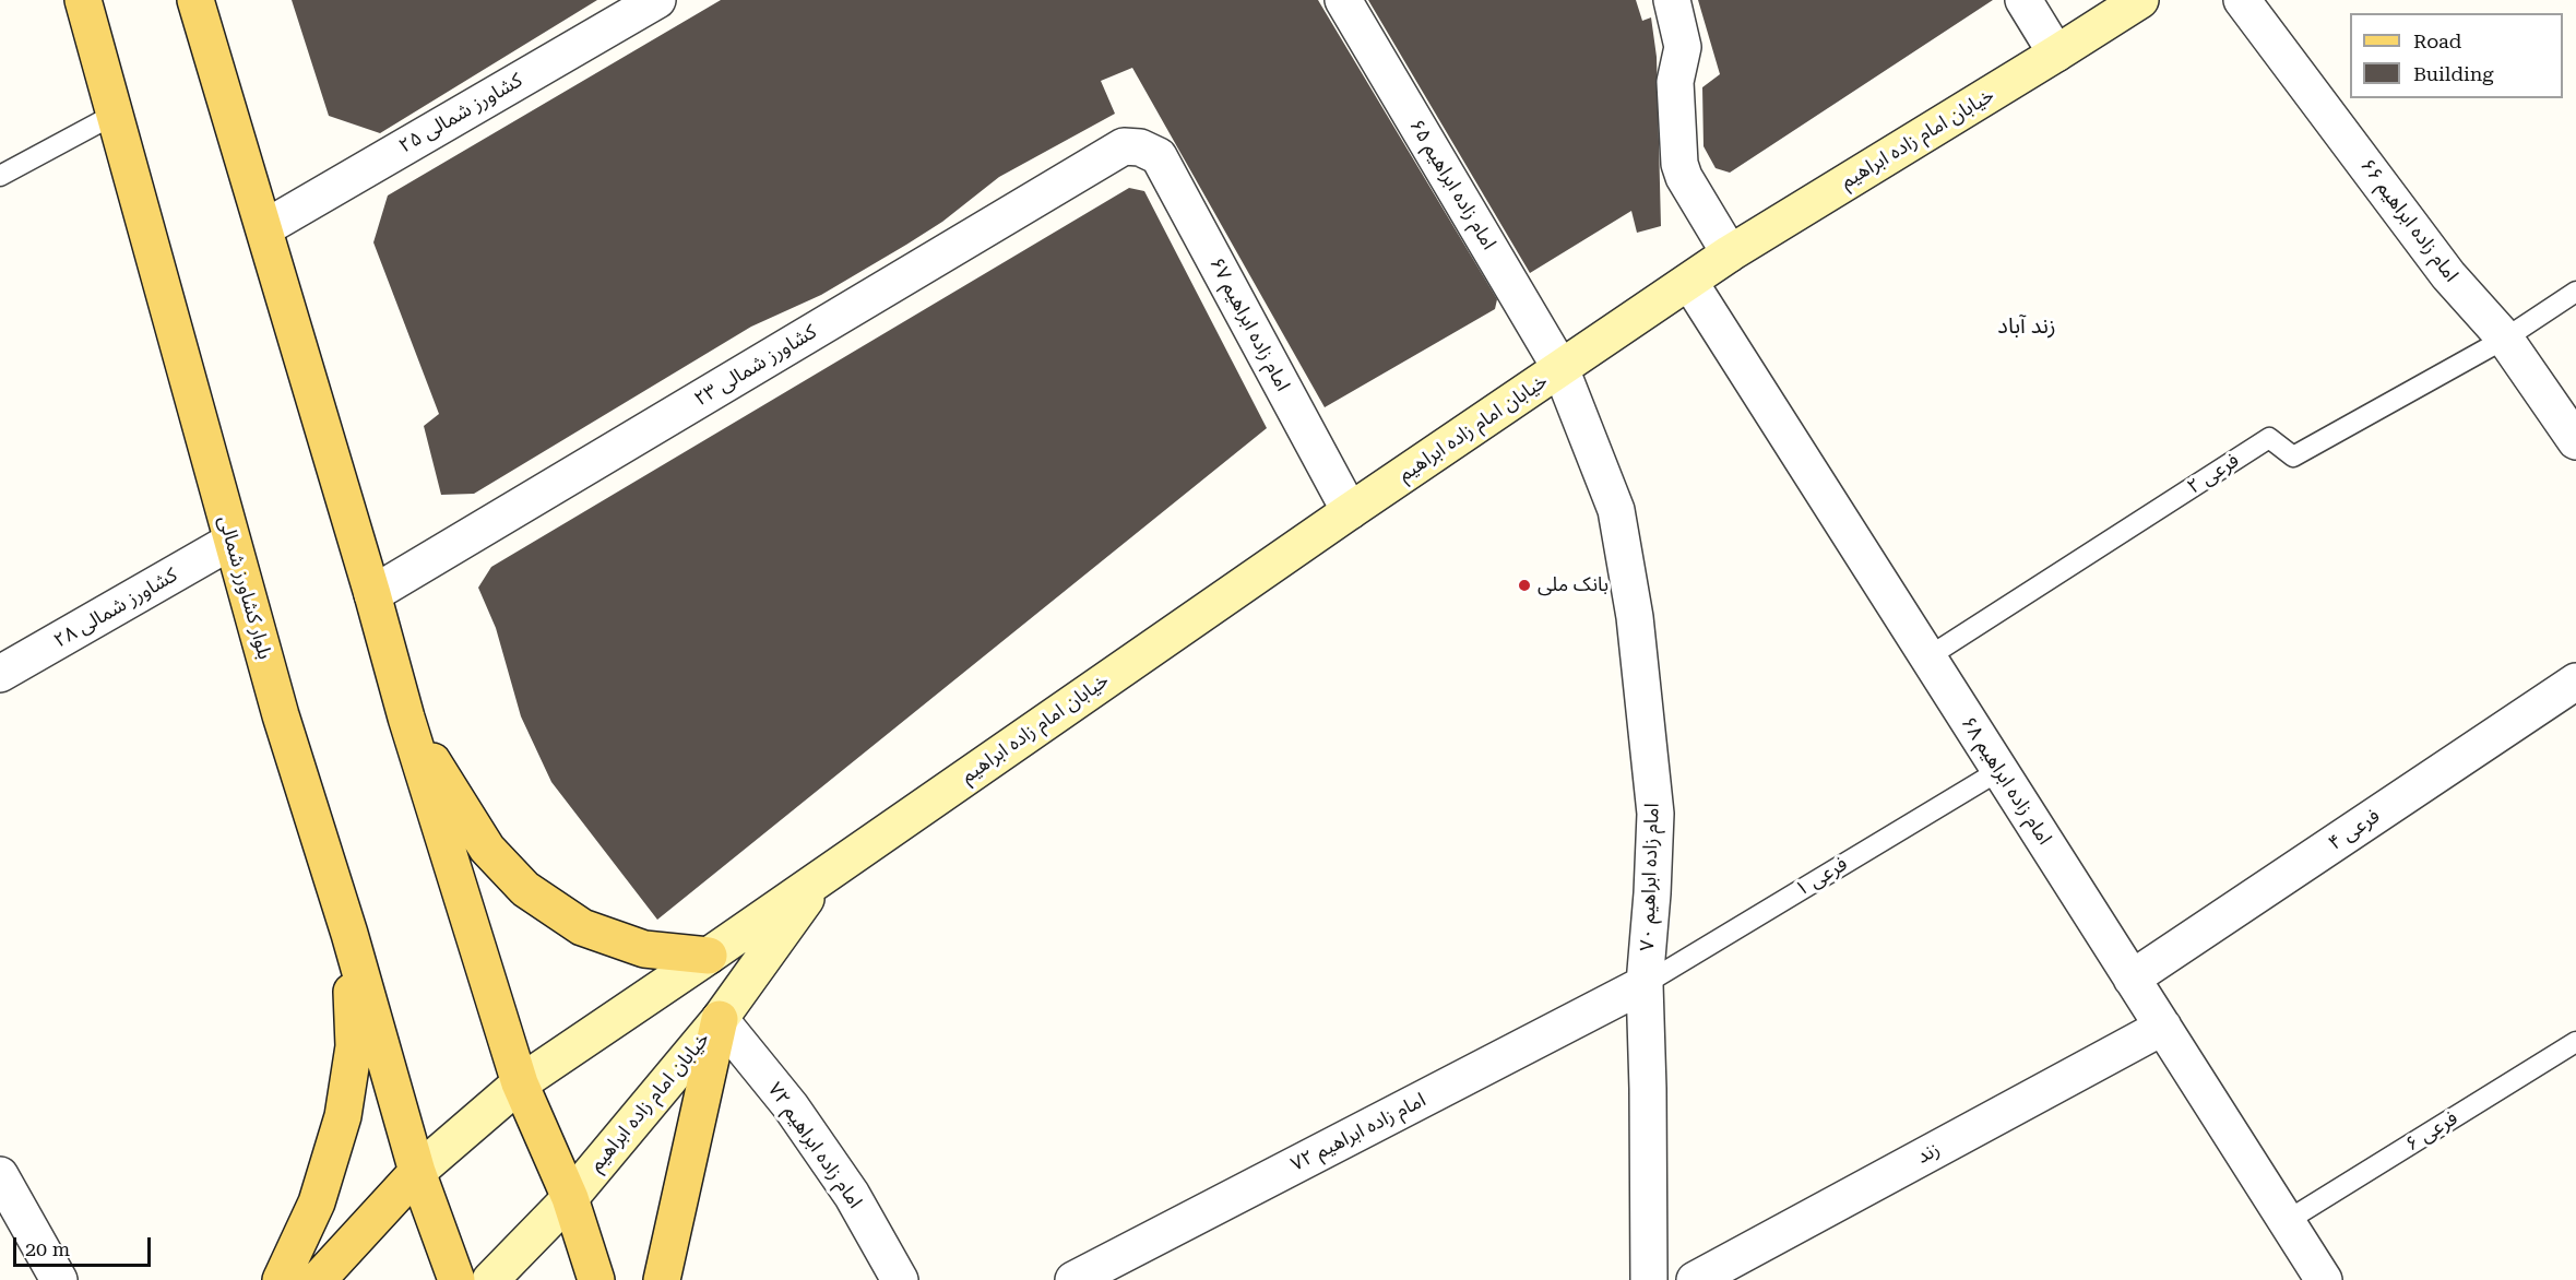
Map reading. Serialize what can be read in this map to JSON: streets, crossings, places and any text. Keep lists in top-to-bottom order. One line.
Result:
{"streets":{"main road":["خیابان امام زاده ابراهیم","بلوار کشاورز شمالی"],"street":["کشاورز شمالی ۲۵","امام زاده ابراهیم ۶۵","امام زاده ابراهیم ۶۶","امام زاده ابراهیم ۶۷","کشاورز شمالی ۲۳","کشاورز شمالی ۲۸","امام زاده ابراهیم ۶۸","فرعی ۴","امام زاده ابراهیم ۷۰","امام زاده ابراهیم ۷۲","زند"],"lane":["فرعی ۲","فرعی ۱","فرعی ۶"]},"crossings":[["خیابان امام زاده ابراهیم","امام زاده ابراهیم ۶۵"],["خیابان امام زاده ابراهیم","امام زاده ابراهیم ۶۷"],["خیابان امام زاده ابراهیم","بلوار کشاورز شمالی"],["خیابان امام زاده ابراهیم","امام زاده ابراهیم ۶۸"],["خیابان امام زاده ابراهیم","امام زاده ابراهیم ۷۰"],["خیابان امام زاده ابراهیم","امام زاده ابراهیم ۷۲"],["امام زاده ابراهیم ۶۵","امام زاده ابراهیم ۷۰"],["امام زاده ابراهیم ۶۶","فرعی ۲"],["امام زاده ابراهیم ۶۷","کشاورز شمالی ۲۳"],["فرعی ۲","امام زاده ابراهیم ۶۸"],["بلوار کشاورز شمالی","کشاورز شمالی ۲۸"],["امام زاده ابراهیم ۶۸","فرعی ۴"],["امام زاده ابراهیم ۶۸","فرعی ۱"],["امام زاده ابراهیم ۶۸","فرعی ۶"],["امام زاده ابراهیم ۶۸","زند"],["امام زاده ابراهیم ۷۰","فرعی ۱"],["امام زاده ابراهیم ۷۰","امام زاده ابراهیم ۷۲"],["فرعی ۱","امام زاده ابراهیم ۷۲"]],"districts":["زند آباد"],"places":["بانک ملی"],"legend":["Road","Building"],"scale_bar":"20 m"}
